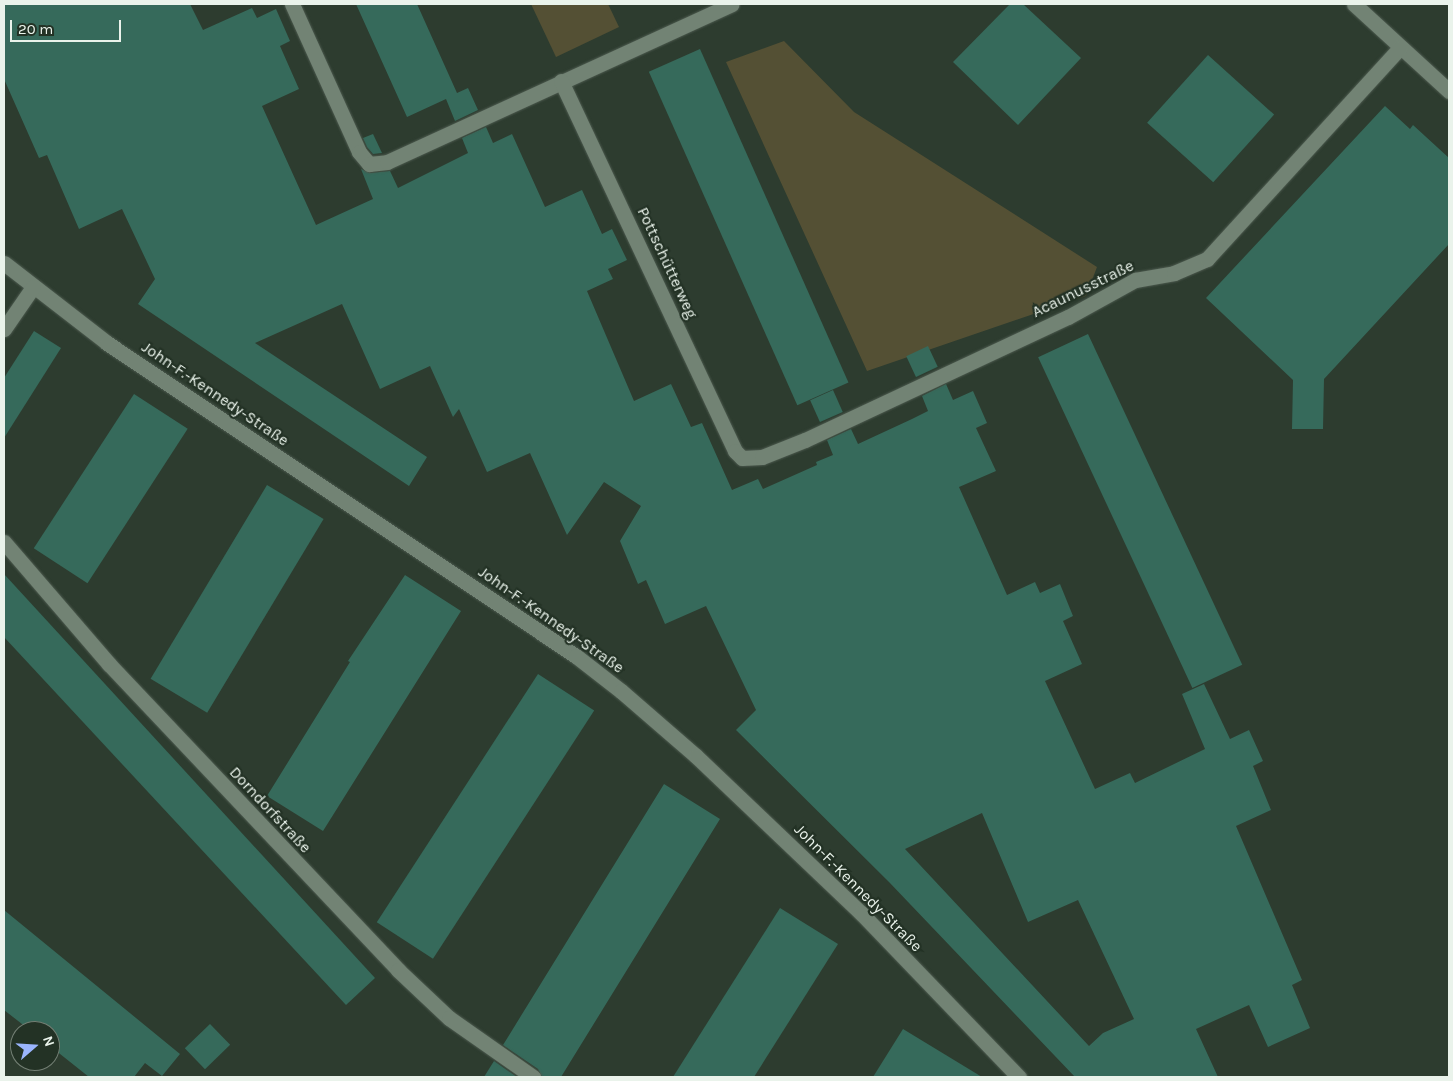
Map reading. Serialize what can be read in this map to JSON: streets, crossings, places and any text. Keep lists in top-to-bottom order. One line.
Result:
{"streets":{"street":["Pottschütterweg","Acaunusstraße","John-F.-Kennedy-Straße","Dorndorfstraße"]},"crossings":[["Pottschütterweg","Acaunusstraße"]],"scale_bar":"20 m","north":"right"}
